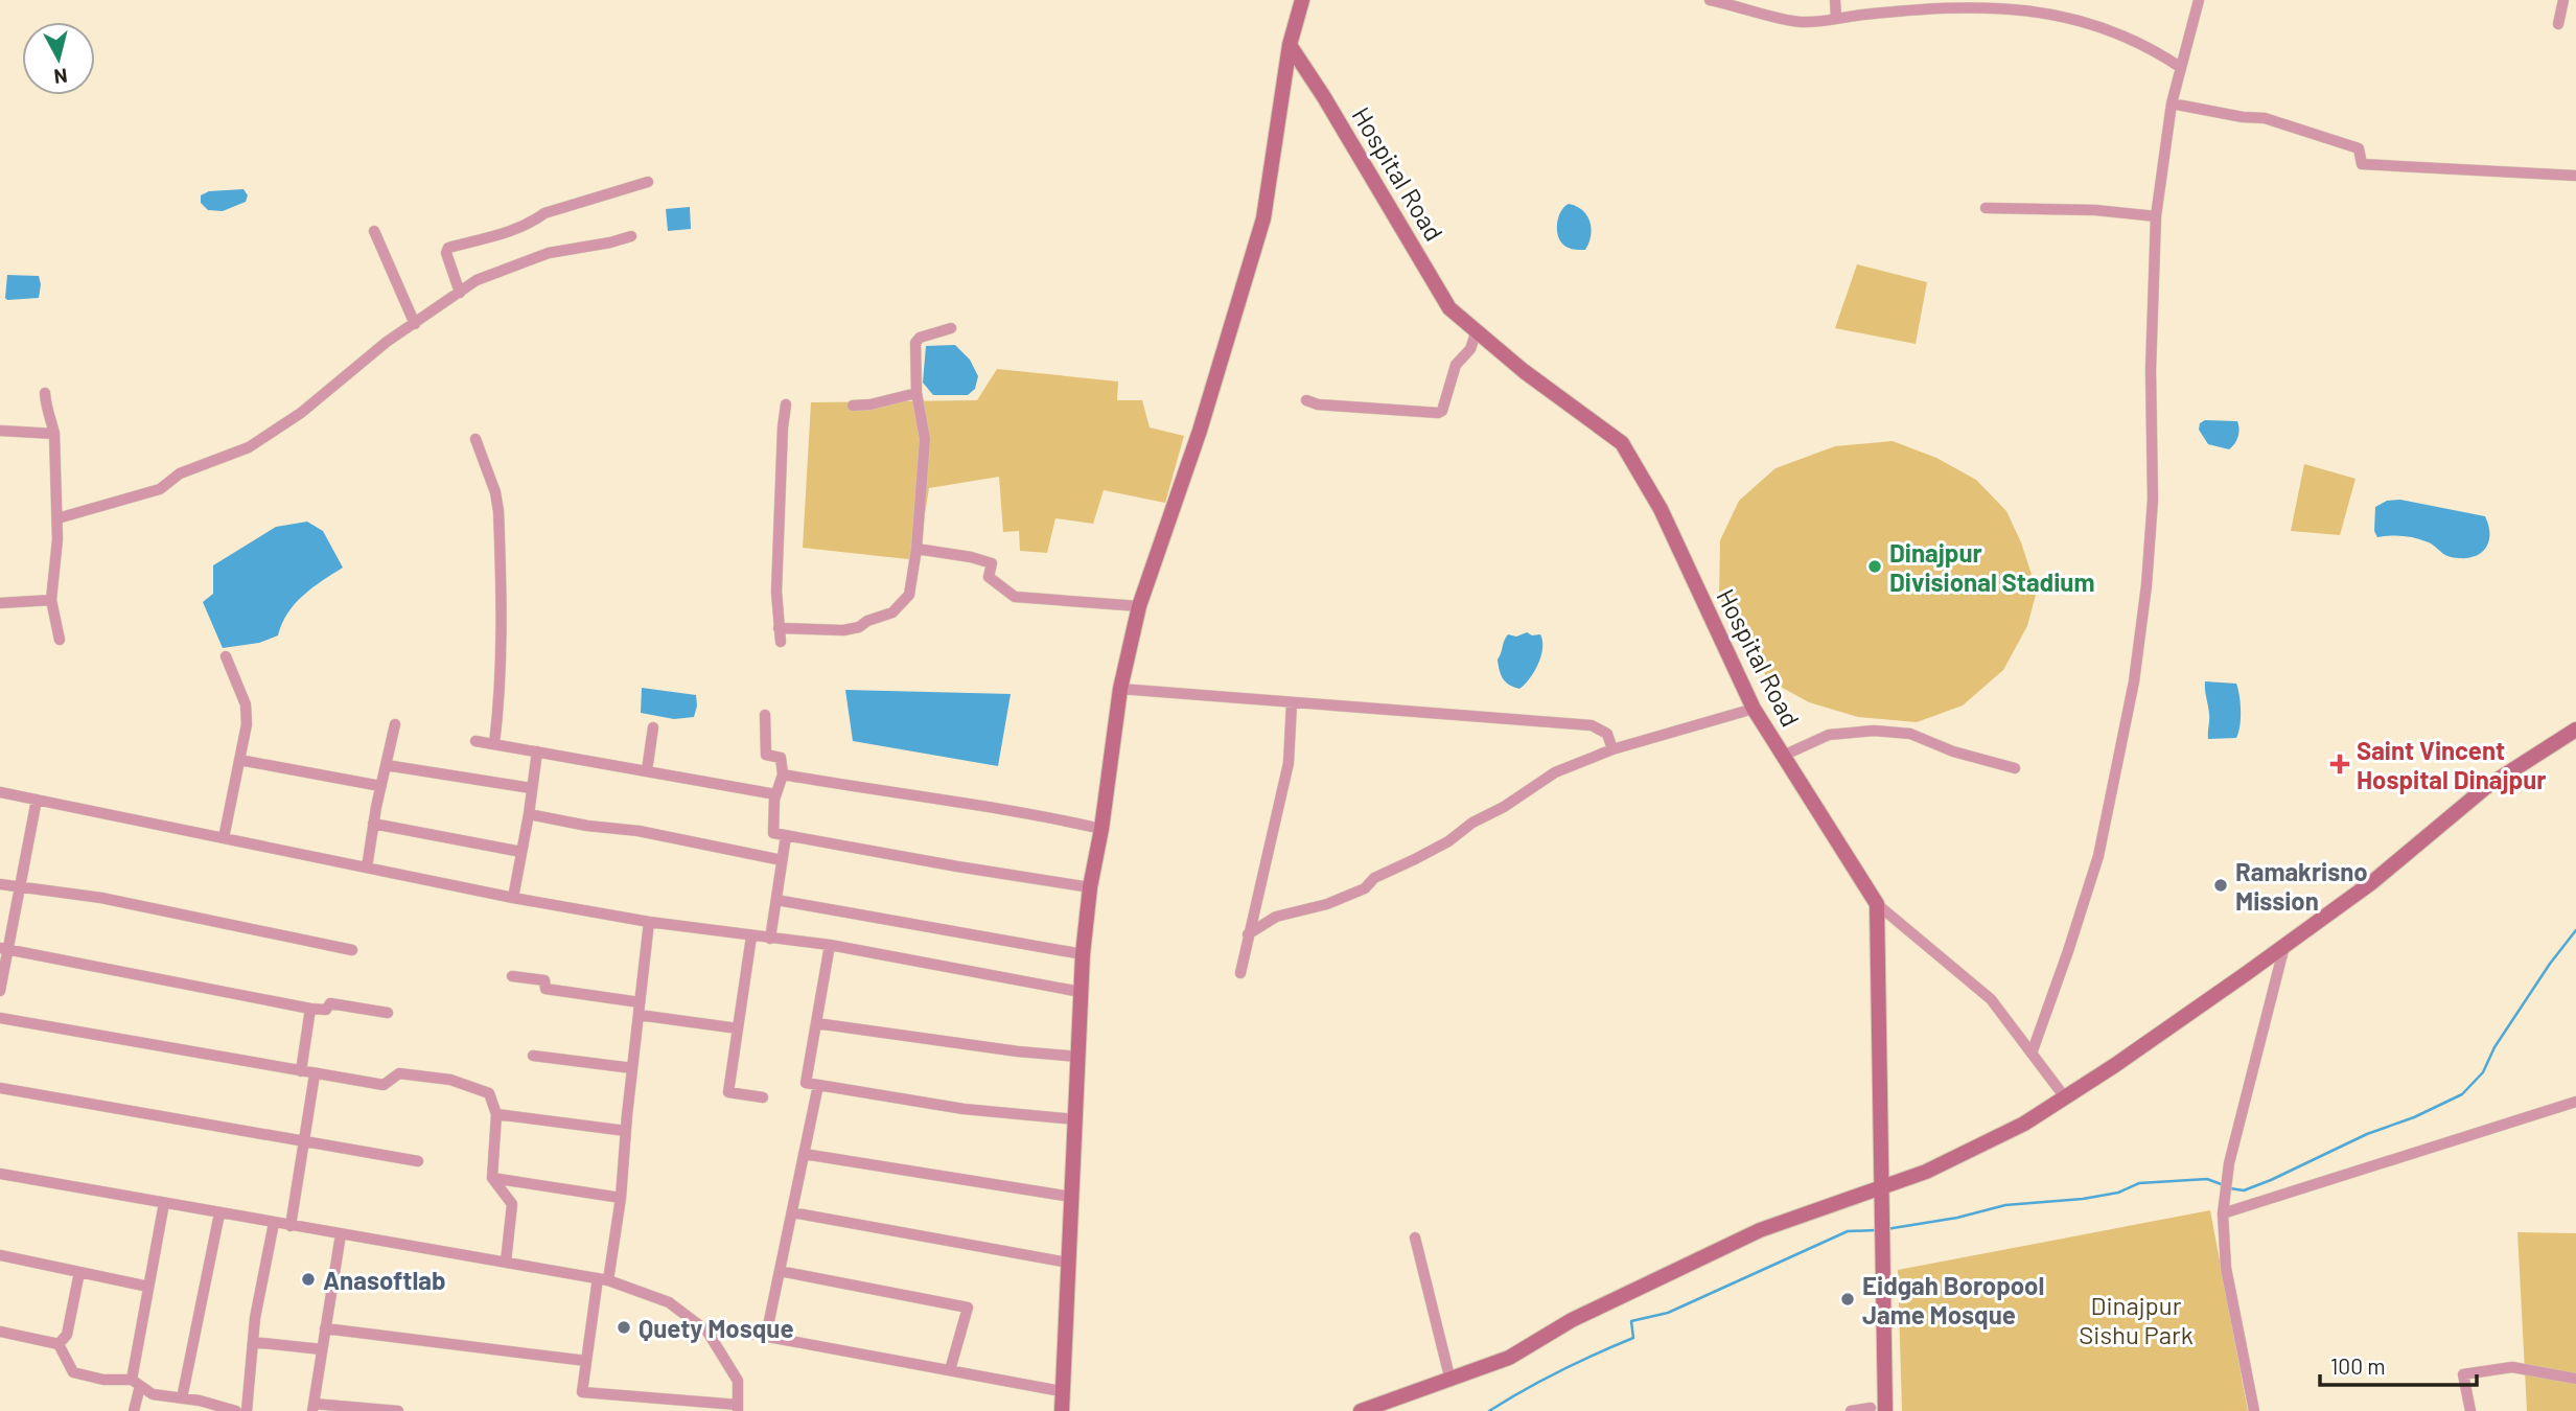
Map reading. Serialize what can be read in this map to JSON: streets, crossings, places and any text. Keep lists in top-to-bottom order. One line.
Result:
{"streets":{"street":["Hospital Road"]},"parks":["Dinajpur Sishu Park"],"places":{"other":["Dinajpur Divisional Stadium","Ramakrisno Mission","Anasoftlab","Eidgah Boropool Jame Mosque","Quety Mosque"],"health":["Saint Vincent Hospital Dinajpur"]},"scale_bar":"100 m","north":"bottom"}
